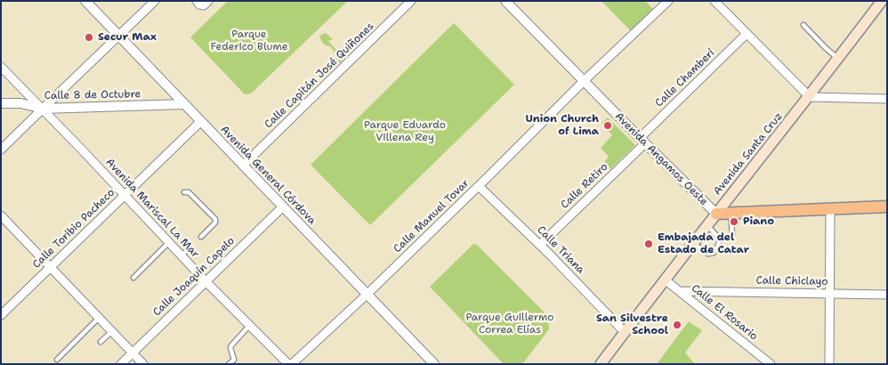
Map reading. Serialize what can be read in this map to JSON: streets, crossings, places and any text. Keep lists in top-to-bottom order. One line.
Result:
{"streets":{"main road":["Avenida Santa Cruz","Avenida Angamos Oeste"],"street":["Calle Capitán José Quiñones","Calle Chamberí","Calle 8 de Octubre","Avenida General Córdova","Calle Retiro","Avenida Mariscal La Mar","Calle Manuel Tovar","Calle Toribio Pacheco","Calle Triana","Calle Joaquín Capelo","Calle Chiclayo","Calle El Rosario"]},"crossings":[["Calle Capitán José Quiñones","Avenida General Córdova"],["Calle Chamberí","Avenida Angamos Oeste"],["Calle Chamberí","Calle Retiro"],["Calle 8 de Octubre","Avenida General Córdova"],["Calle 8 de Octubre","Avenida Mariscal La Mar"],["Avenida Santa Cruz","Avenida Angamos Oeste"],["Avenida Santa Cruz","Calle Triana"],["Avenida Santa Cruz","Calle El Rosario"],["Avenida Angamos Oeste","Calle Retiro"],["Avenida Angamos Oeste","Calle Manuel Tovar"],["Avenida General Córdova","Calle Manuel Tovar"],["Avenida General Córdova","Calle Toribio Pacheco"],["Avenida General Córdova","Calle Joaquín Capelo"],["Calle Retiro","Calle Triana"],["Avenida Mariscal La Mar","Calle Toribio Pacheco"],["Avenida Mariscal La Mar","Calle Joaquín Capelo"],["Calle Manuel Tovar","Calle Triana"],["Calle Chiclayo","Calle El Rosario"]],"parks":["Parque Federico Blume","Parque Eduardo Villena Rey","Parque Guillermo Correa Elías"],"places":["Secur Max","Union Church of Lima","Piano","Embajada del Estado de Catar","San Silvestre School"]}
